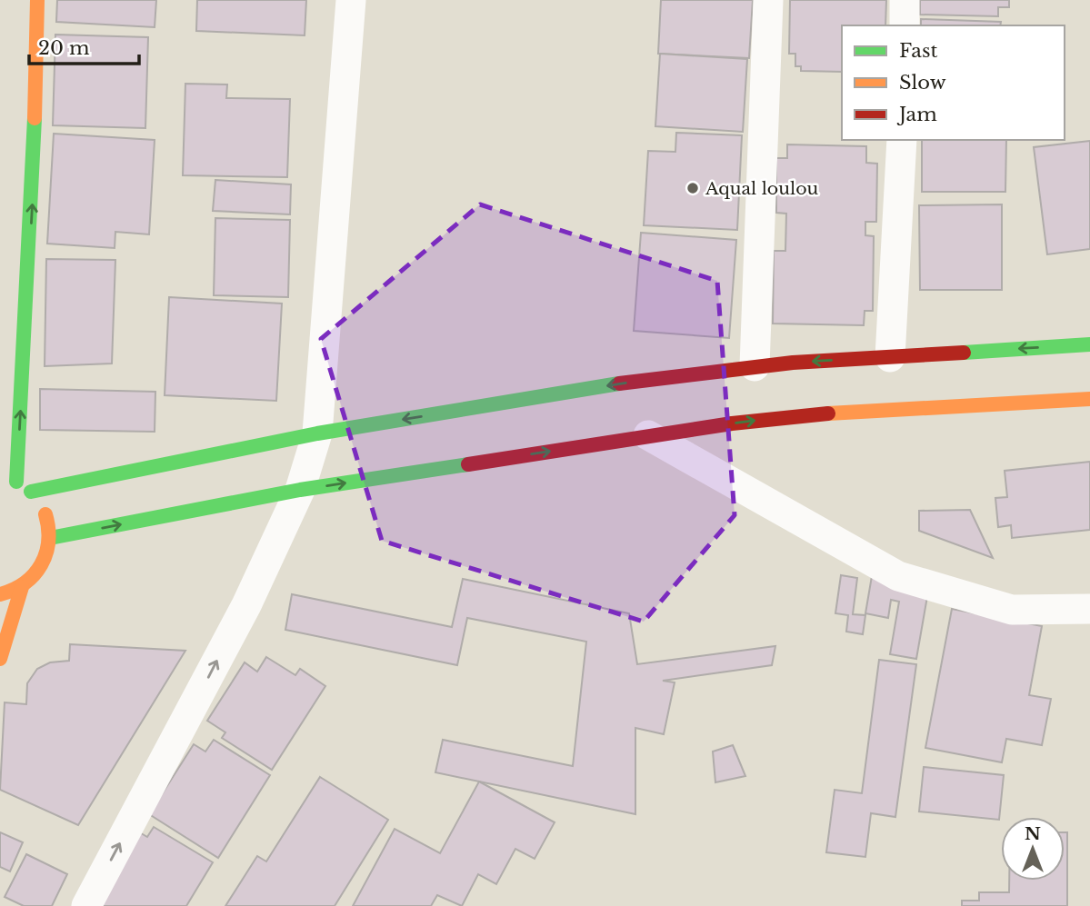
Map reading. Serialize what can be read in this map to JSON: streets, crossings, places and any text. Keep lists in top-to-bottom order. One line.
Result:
{"places":["Aqual loulou"],"legend":["Fast","Slow","Jam"],"scale_bar":"20 m","north":"top"}
